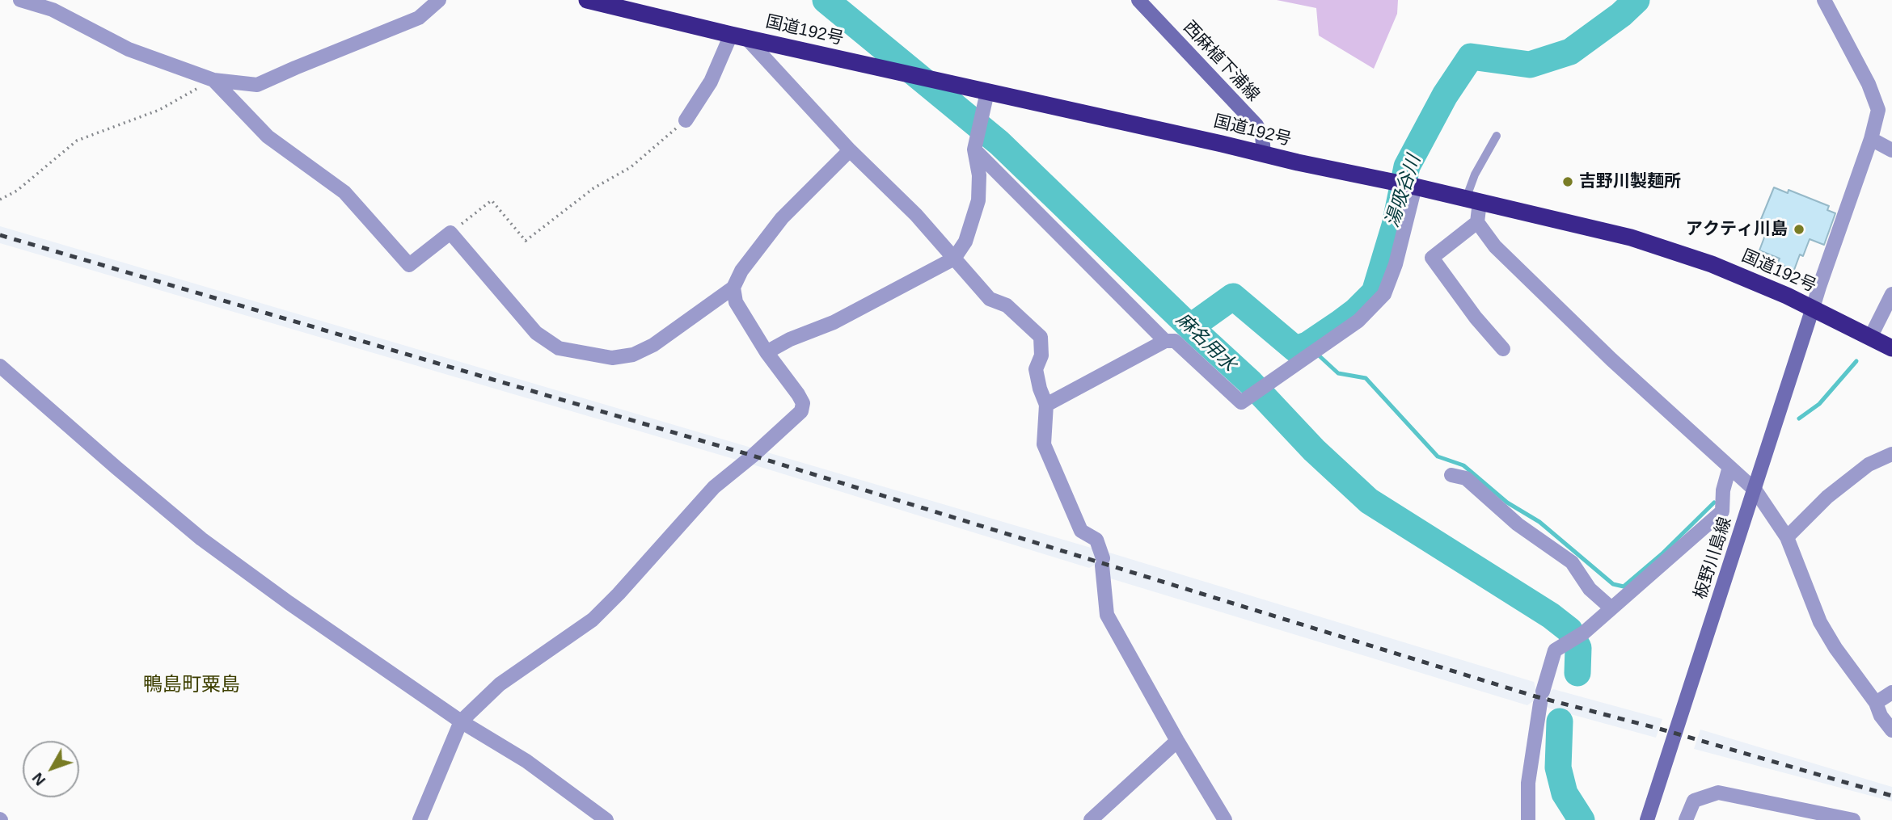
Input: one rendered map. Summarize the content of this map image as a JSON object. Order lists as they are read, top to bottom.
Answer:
{
  "streets": {
    "highway": ["国道192号"],
    "main road": ["西麻植下浦線", "板野川島線"]
  },
  "crossings": [
    ["国道192号", "西麻植下浦線"],
    ["国道192号", "板野川島線"]
  ],
  "districts": ["鴨島町粟島"],
  "water": ["湯吸谷川", "麻名用水"],
  "places": ["吉野川製麺所", "アクティ川島"],
  "north": "bottom left"
}
